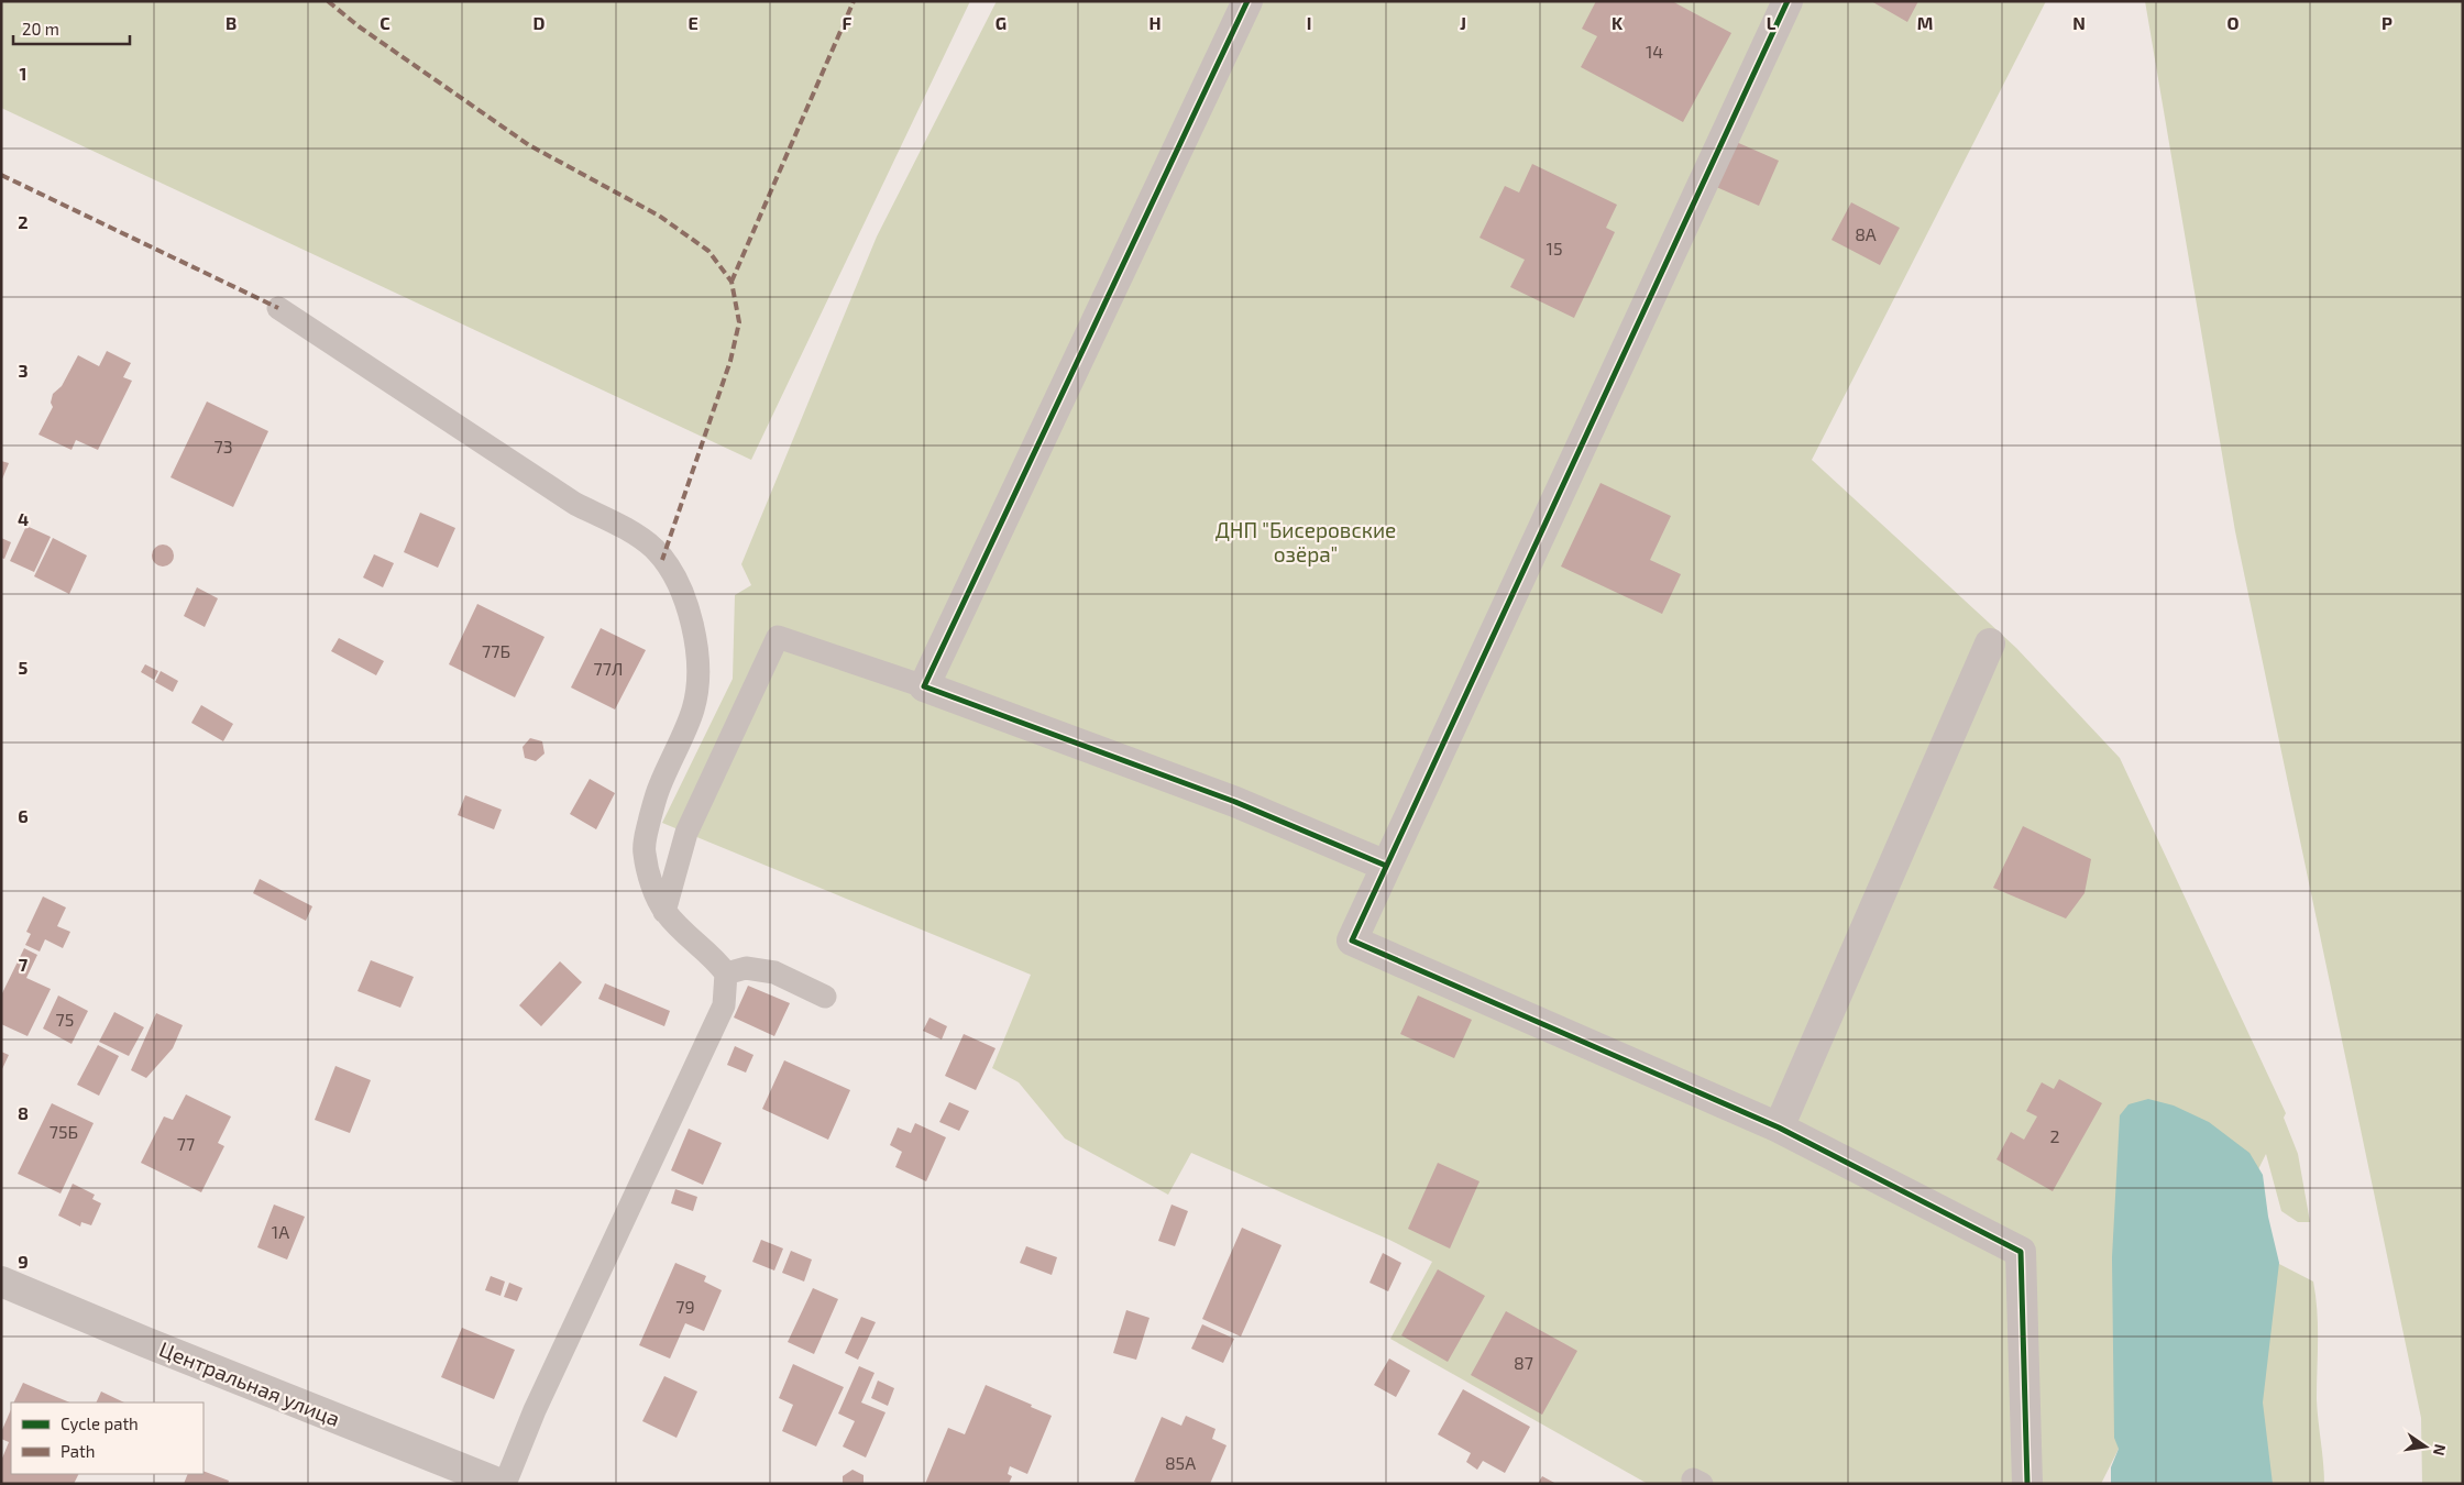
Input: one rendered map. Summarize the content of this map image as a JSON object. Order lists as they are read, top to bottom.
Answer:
{
  "streets": {
    "street": ["Центральная улица"]
  },
  "parks": ["ДНП \"Бисеровские озёра\""],
  "house_numbers": [
    "14",
    "8А",
    "15",
    "73",
    "77Б",
    "77Л",
    "75",
    "75Б",
    "2",
    "77",
    "1А",
    "79",
    "87",
    "85А"
  ],
  "legend": ["Cycle path", "Path"],
  "scale_bar": "20 m",
  "north": "right",
  "grid": {
    "columns": [
      "B",
      "C",
      "D",
      "E",
      "F",
      "G",
      "H",
      "I",
      "J",
      "K",
      "L",
      "M",
      "N",
      "O",
      "P"
    ],
    "rows": [
      "1",
      "2",
      "3",
      "4",
      "5",
      "6",
      "7",
      "8",
      "9"
    ]
  }
}
